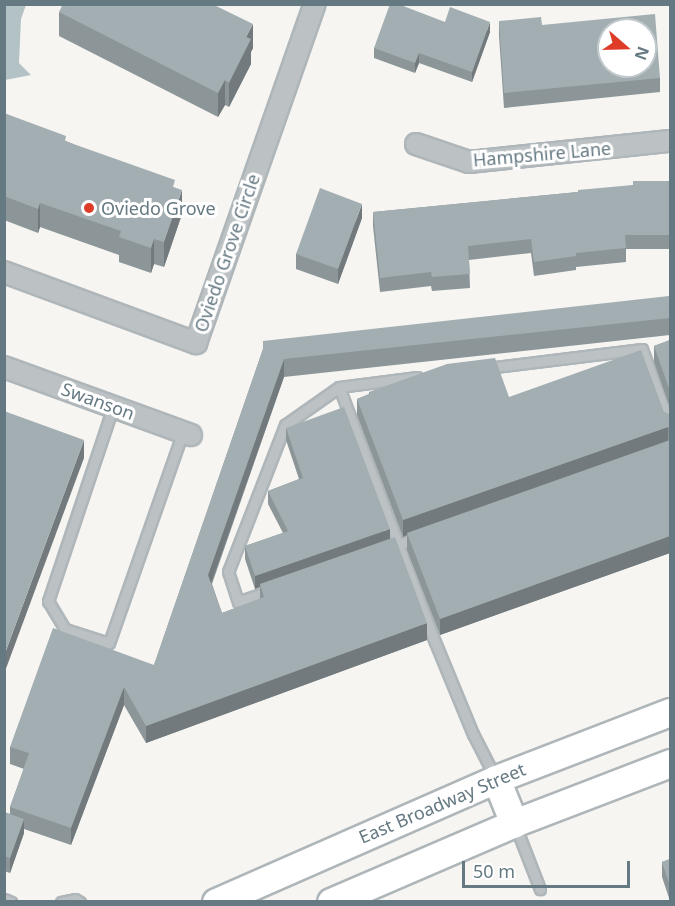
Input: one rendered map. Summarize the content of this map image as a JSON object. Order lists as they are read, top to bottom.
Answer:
{
  "streets": {
    "main road": ["East Broadway Street"],
    "street": ["Hampshire Lane", "Oviedo Grove Circle", "Swanson"]
  },
  "places": ["Oviedo Grove"],
  "scale_bar": "50 m",
  "north": "right"
}
